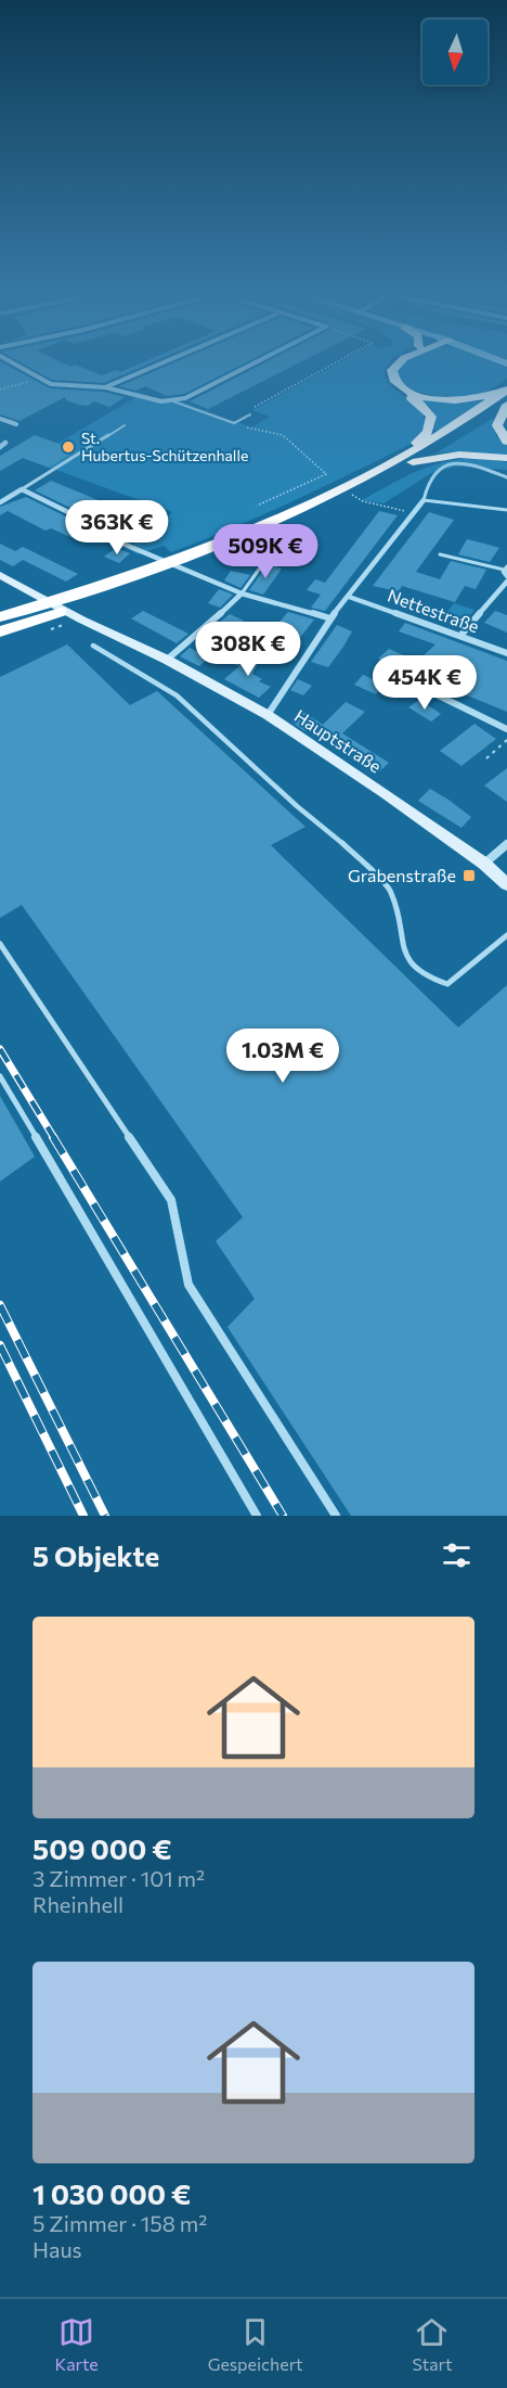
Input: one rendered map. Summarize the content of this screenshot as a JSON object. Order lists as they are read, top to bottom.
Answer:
{
  "streets": {
    "main road": ["Hauptstraße"],
    "street": ["Nettestraße"]
  },
  "places": {
    "other": ["St. Hubertus-Schützenhalle"],
    "transit": ["Grabenstraße"]
  },
  "north": "bottom",
  "page": {
    "price": [
      "363K €",
      "509K €",
      "308K €",
      "454K €",
      "1.03M €"
    ],
    "heading": "5 Objekte",
    "list": [
      {
        "name": "509 000 €",
        "note": "3 Zimmer · 101 m² · Rheinhell"
      },
      {
        "name": "1 030 000 €",
        "note": "5 Zimmer · 158 m² · Haus"
      }
    ],
    "tabs": ["Karte", "Gespeichert", "Start"]
  }
}
